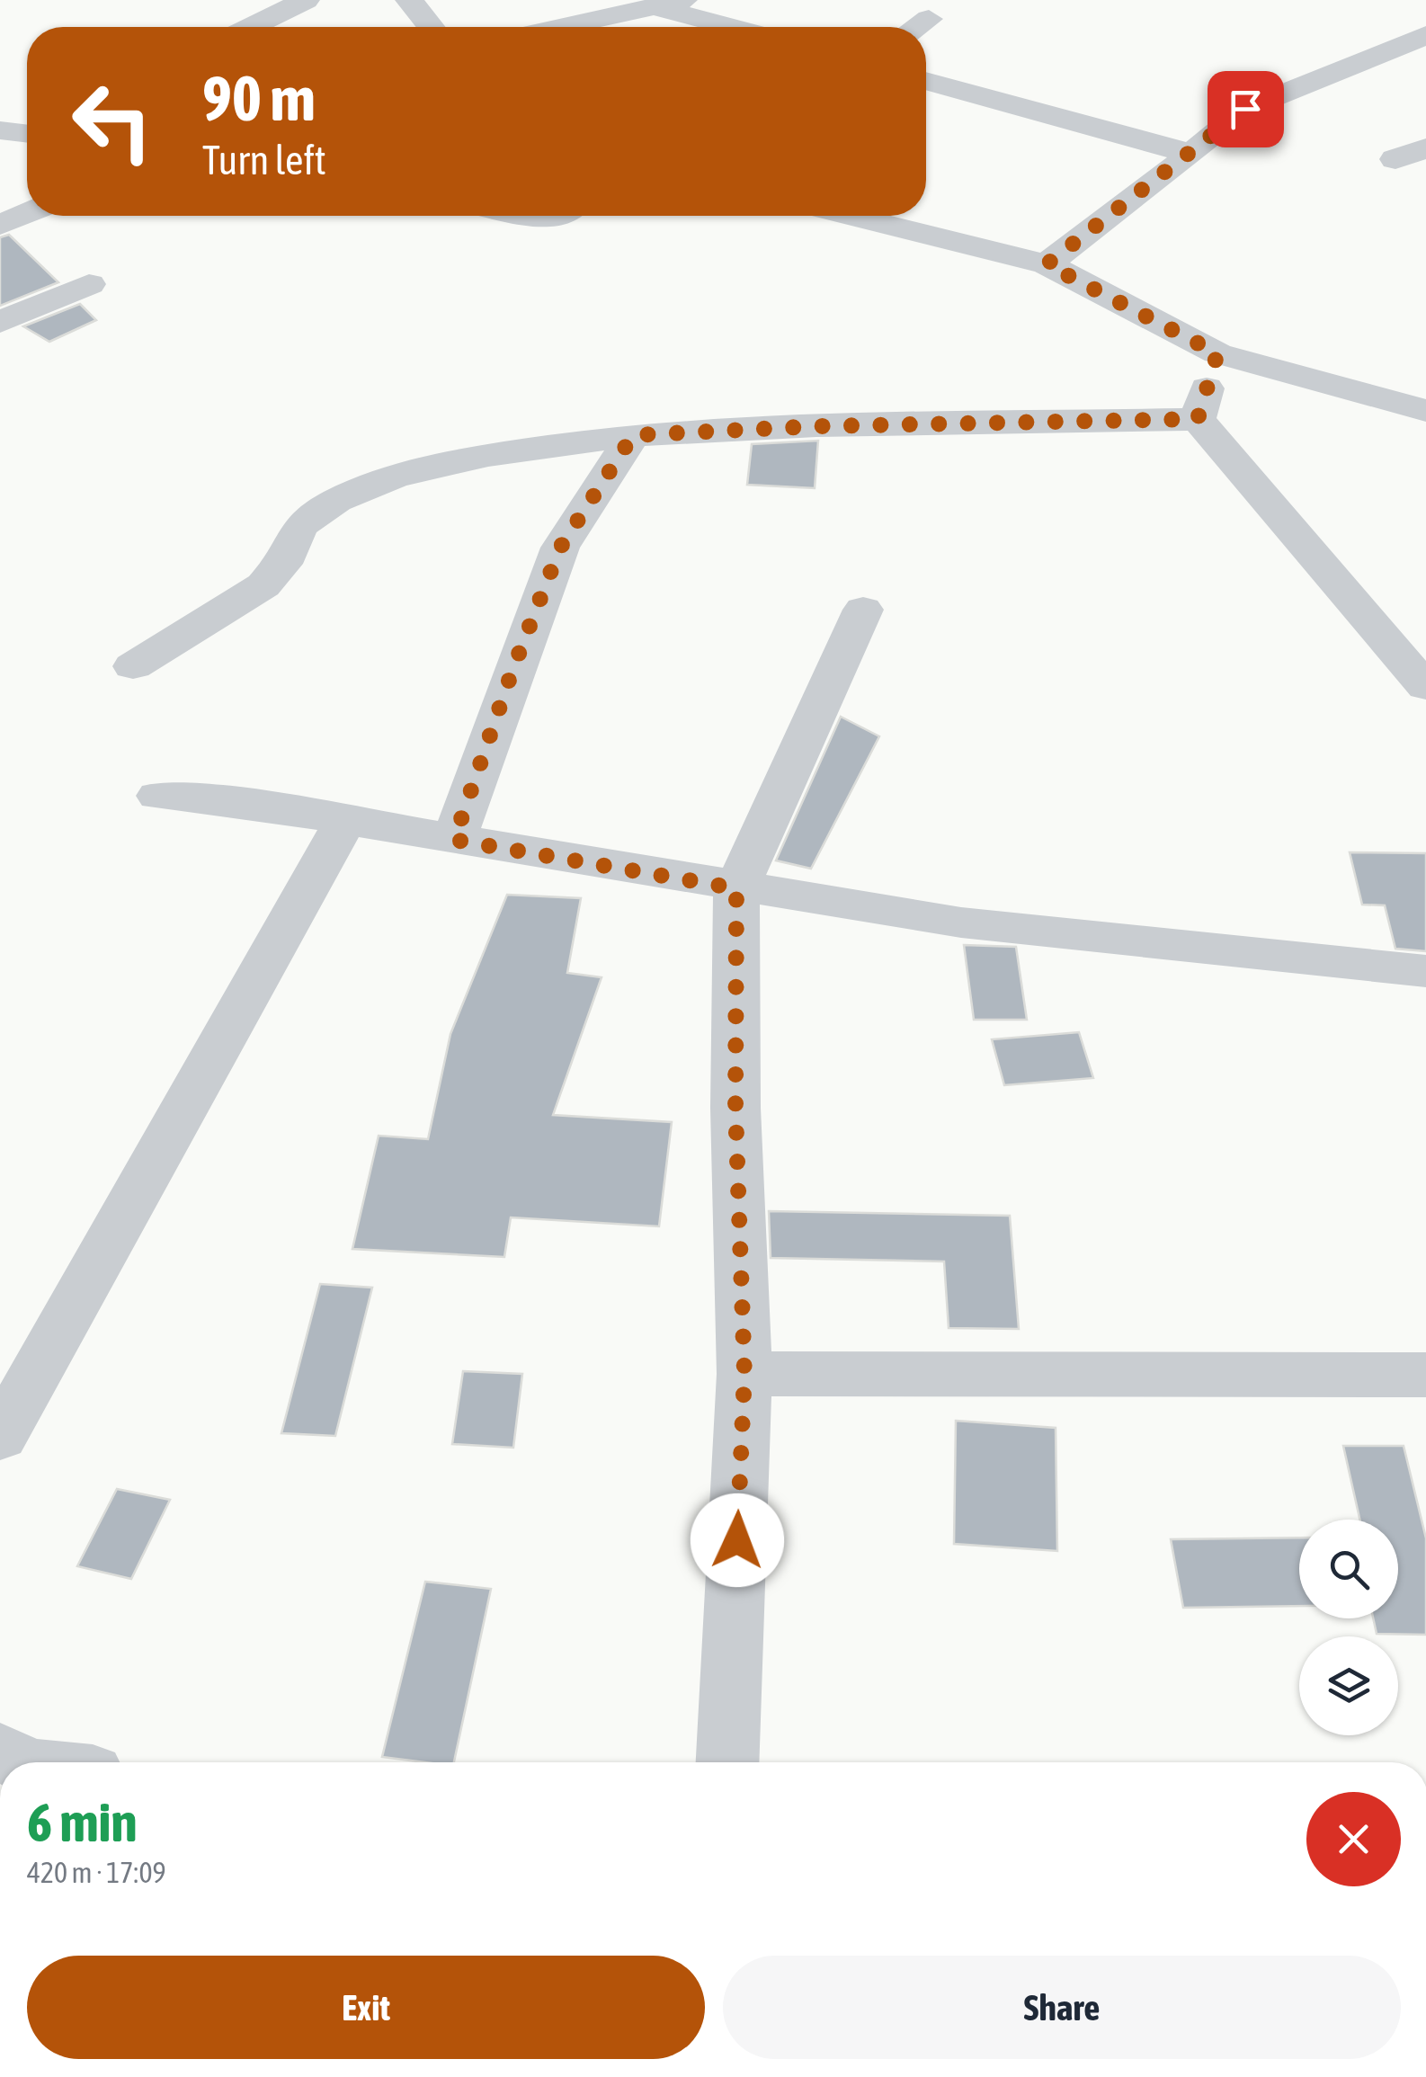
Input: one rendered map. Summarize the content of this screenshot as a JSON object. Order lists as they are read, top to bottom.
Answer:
{
  "page": {
    "turn": ["90 m", "Turn left"],
    "heading": ["6 min", "420 m · 17:09"],
    "buttons": ["Exit", "Share"]
  }
}
